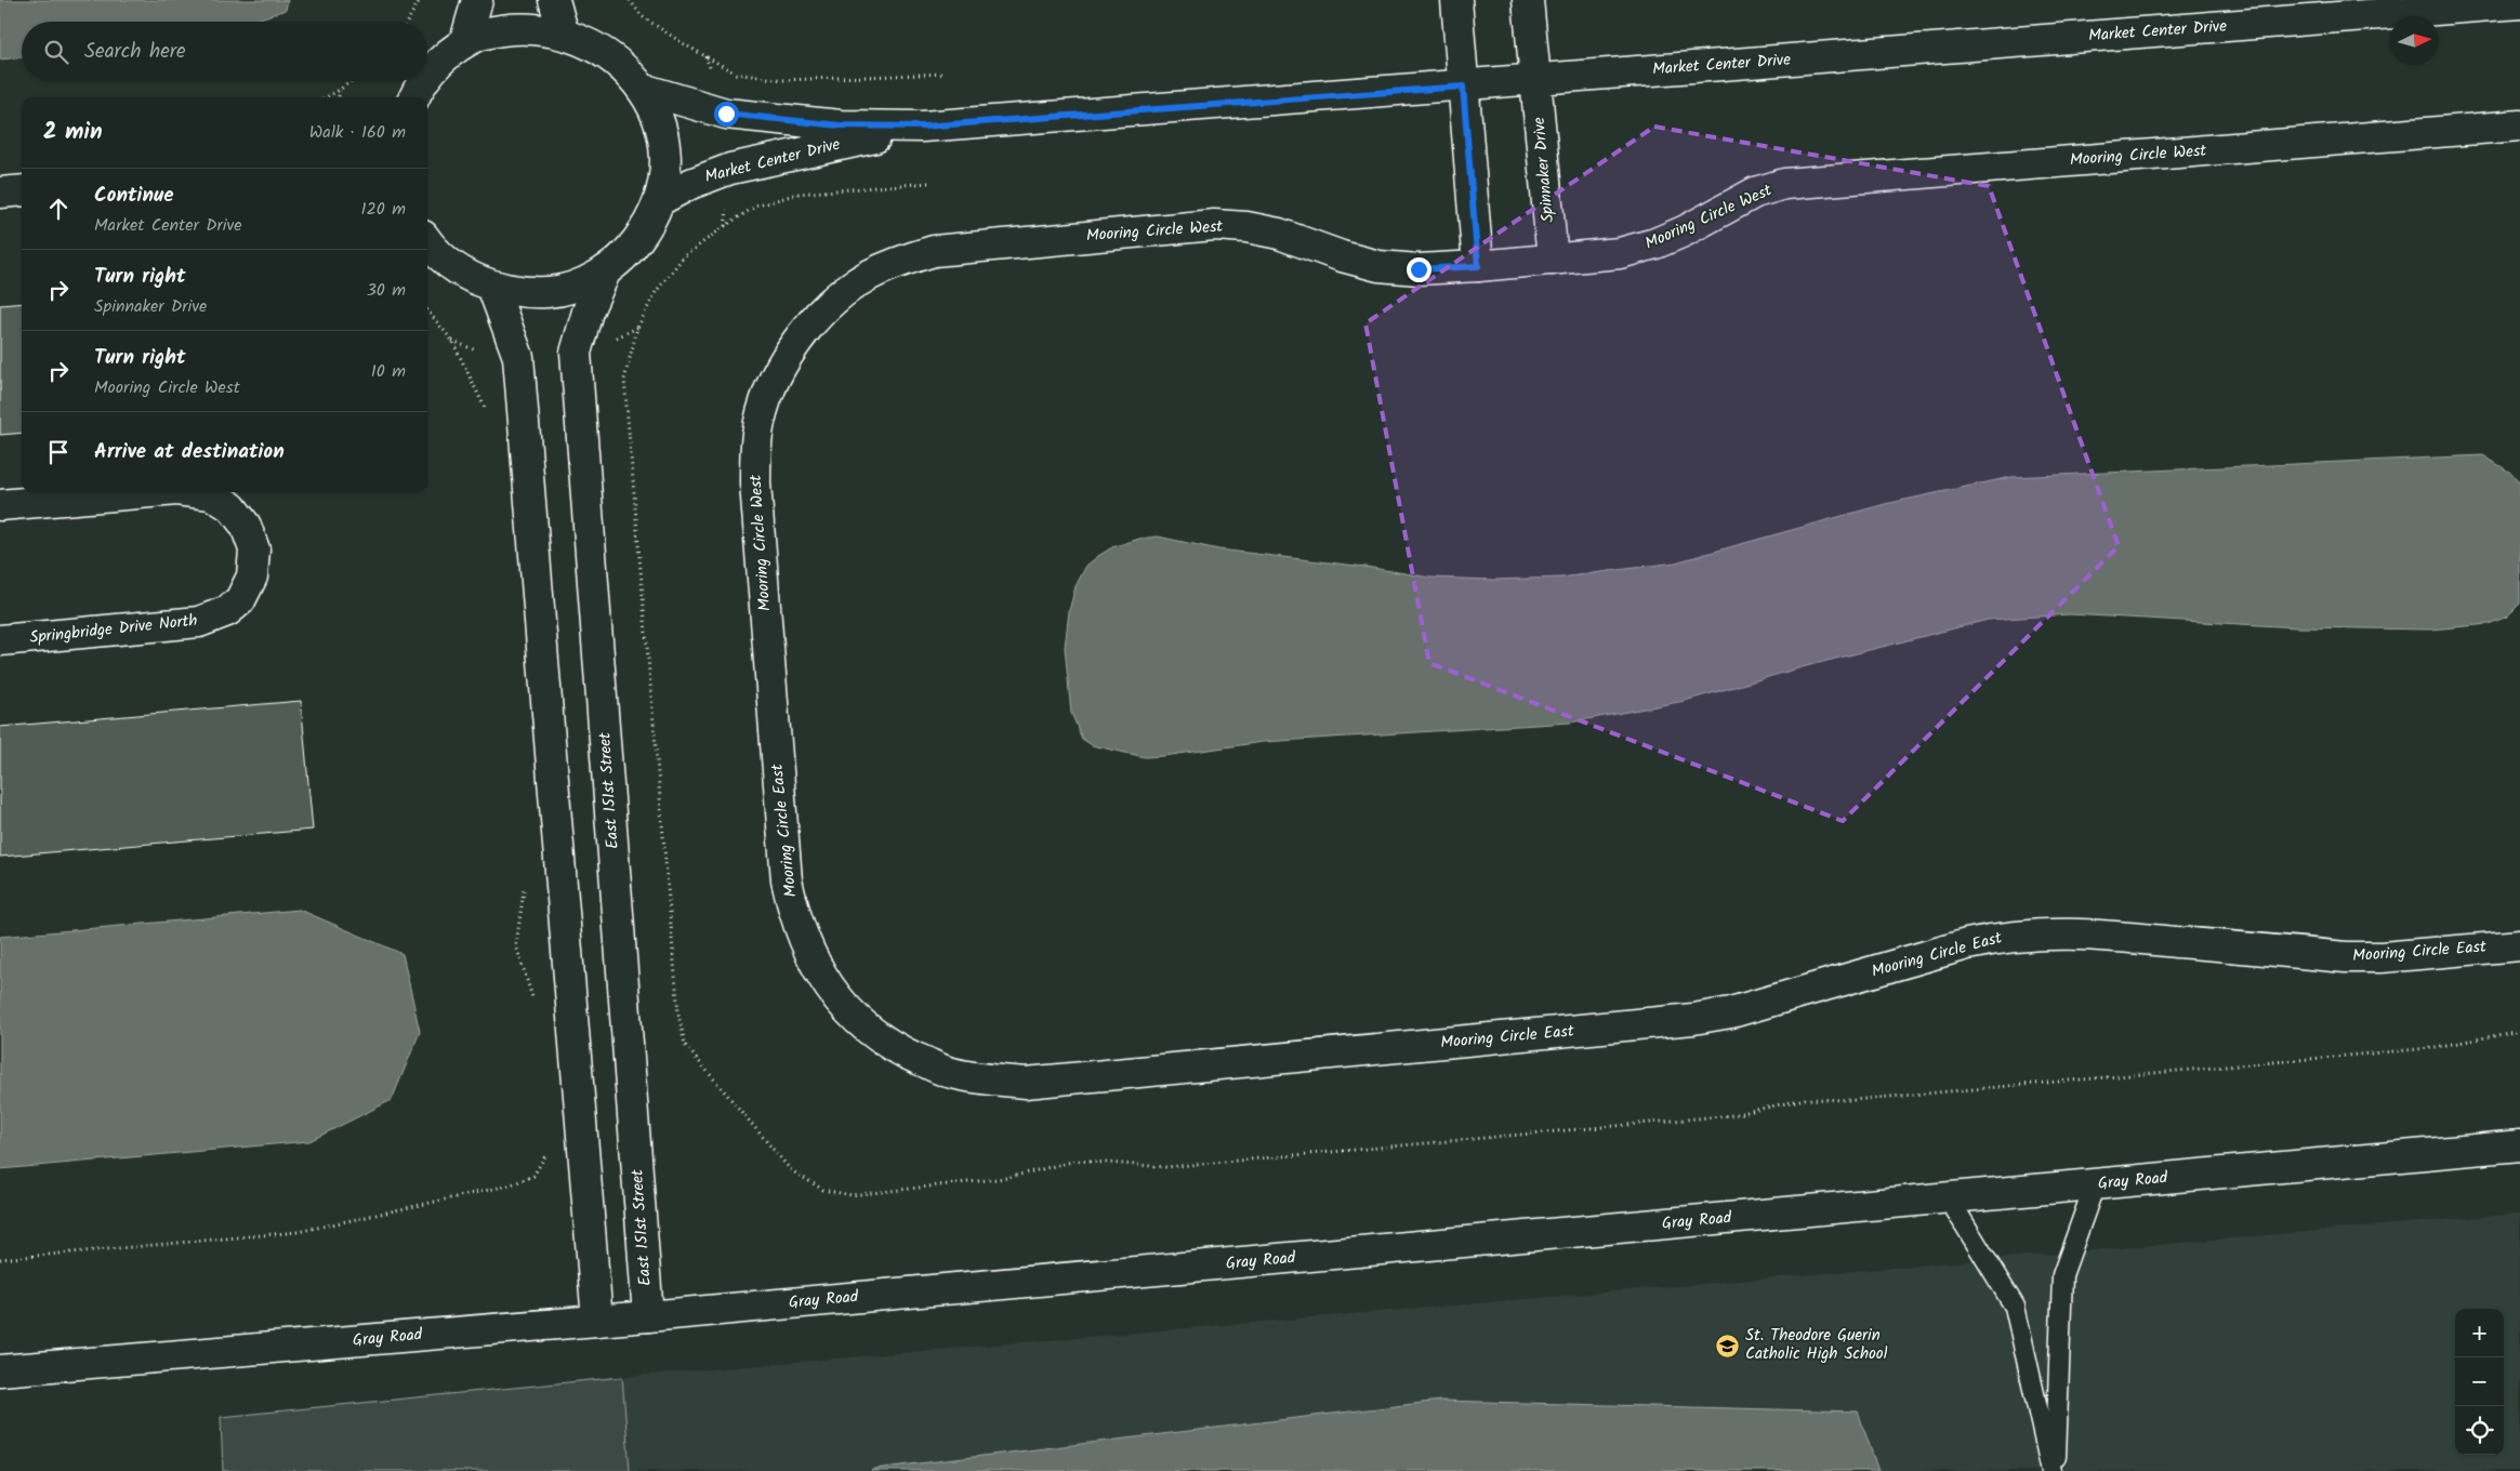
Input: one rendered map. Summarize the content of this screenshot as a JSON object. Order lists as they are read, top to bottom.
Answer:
{
  "streets": {
    "street": [
      "Market Center Drive",
      "Mooring Circle West",
      "Spinnaker Drive",
      "Springbridge Drive North",
      "East 151st Street",
      "Mooring Circle East",
      "Gray Road"
    ]
  },
  "crossings": [
    ["Market Center Drive", "Spinnaker Drive"],
    ["Mooring Circle West", "Spinnaker Drive"],
    ["Mooring Circle West", "Mooring Circle East"],
    ["East 151st Street", "Gray Road"]
  ],
  "places": {
    "school or university": ["St. Theodore Guerin Catholic High School"]
  },
  "north": "right",
  "page": {
    "search": "Search here",
    "heading": ["2 min", "Walk · 160 m"],
    "list": [
      ["Continue", "Market Center Drive", "120 m"],
      ["Turn right", "Spinnaker Drive", "30 m"],
      ["Turn right", "Mooring Circle West", "10 m"],
      "Arrive at destination"
    ],
    "map_buttons": ["+", "−"]
  }
}
